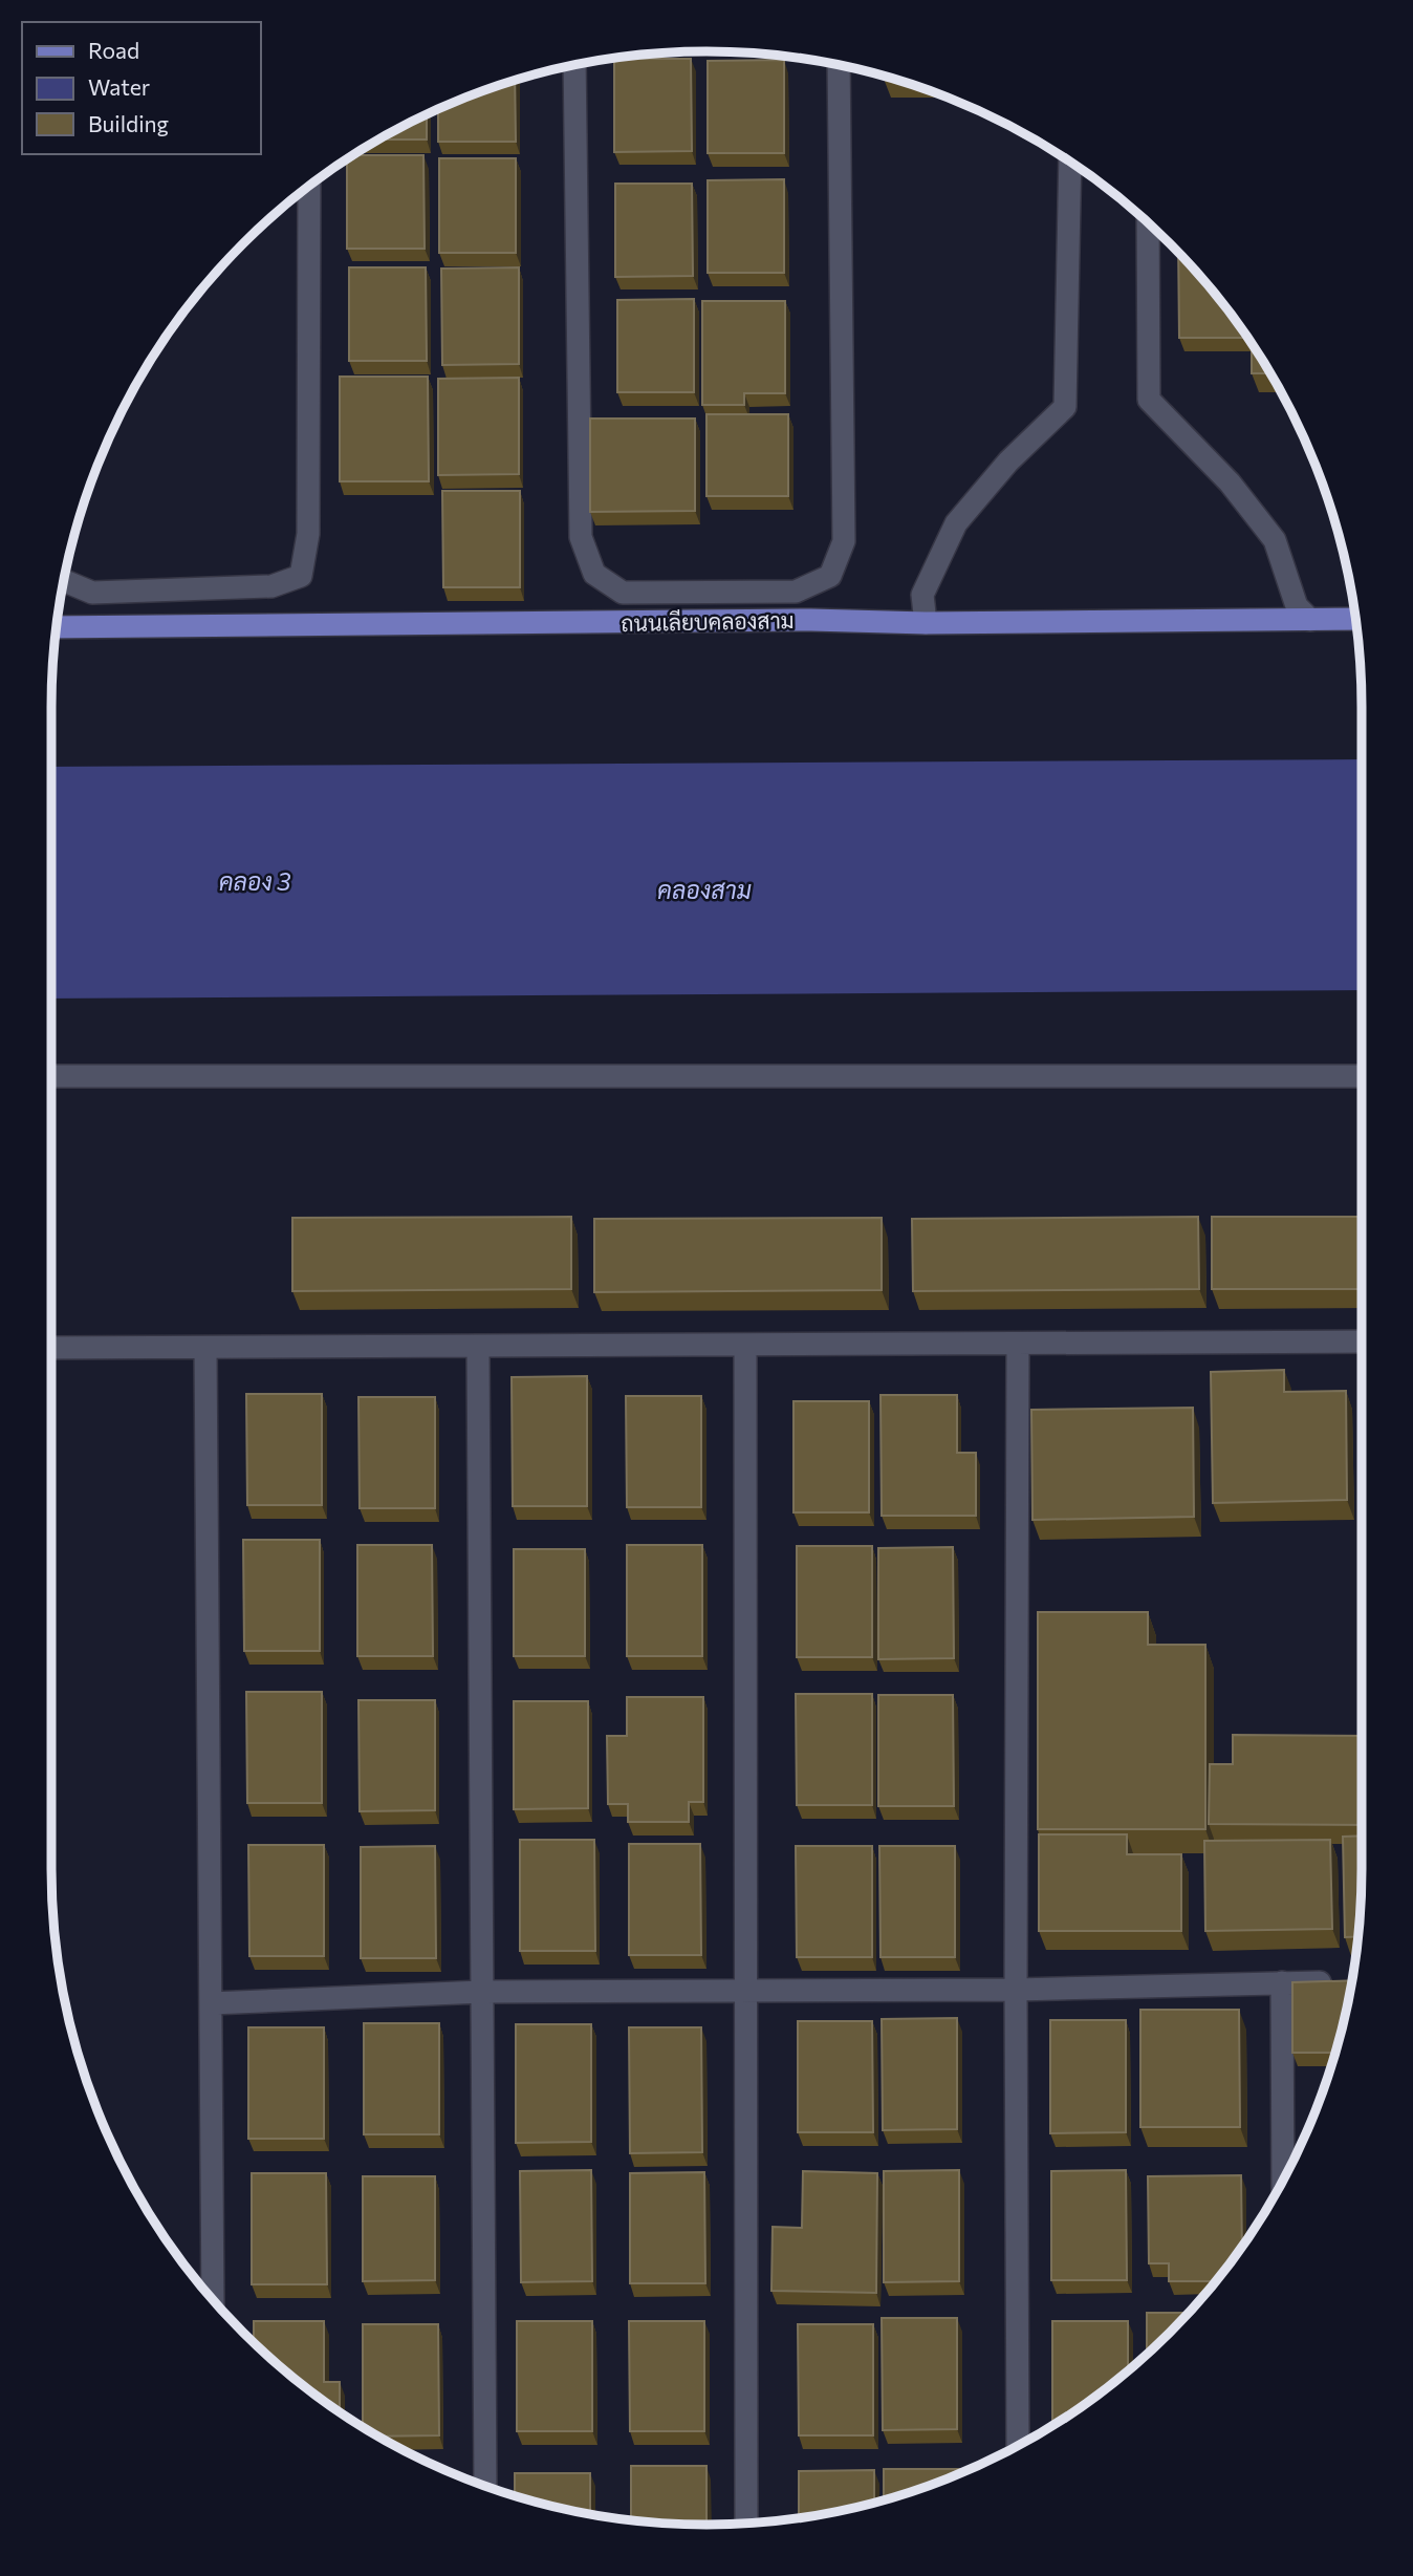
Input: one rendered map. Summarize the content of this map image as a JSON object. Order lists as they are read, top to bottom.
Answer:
{
  "streets": {
    "main road": ["ถนนเลียบคลองสาม"]
  },
  "water": ["คลอง 3", "คลองสาม"],
  "legend": ["Road", "Water", "Building"]
}
